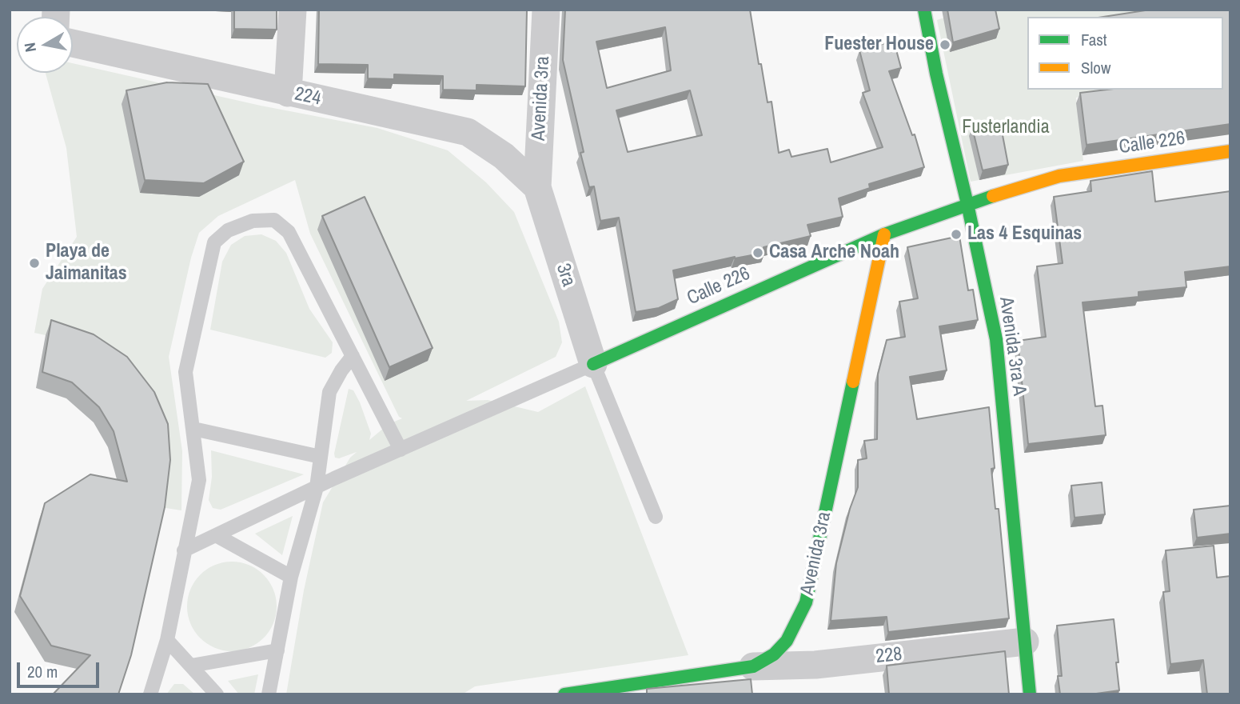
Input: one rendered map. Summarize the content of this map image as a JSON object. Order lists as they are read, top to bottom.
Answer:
{
  "streets": {
    "street": [
      "224",
      "Avenida 3ra",
      "Calle 226",
      "3ra",
      "Avenida 3ra A",
      "228"
    ]
  },
  "crossings": [
    ["224", "Avenida 3ra"],
    ["224", "3ra"],
    ["Avenida 3ra", "Calle 226"],
    ["Avenida 3ra", "3ra"],
    ["Avenida 3ra", "228"],
    ["Calle 226", "3ra"],
    ["Calle 226", "Avenida 3ra A"],
    ["Avenida 3ra A", "228"]
  ],
  "parks": ["Fusterlandia"],
  "places": [
    "Fuester House",
    "Las 4 Esquinas",
    "Casa Arche Noah",
    "Playa de Jaimanitas"
  ],
  "legend": ["Fast", "Slow"],
  "scale_bar": "20 m",
  "north": "left"
}
